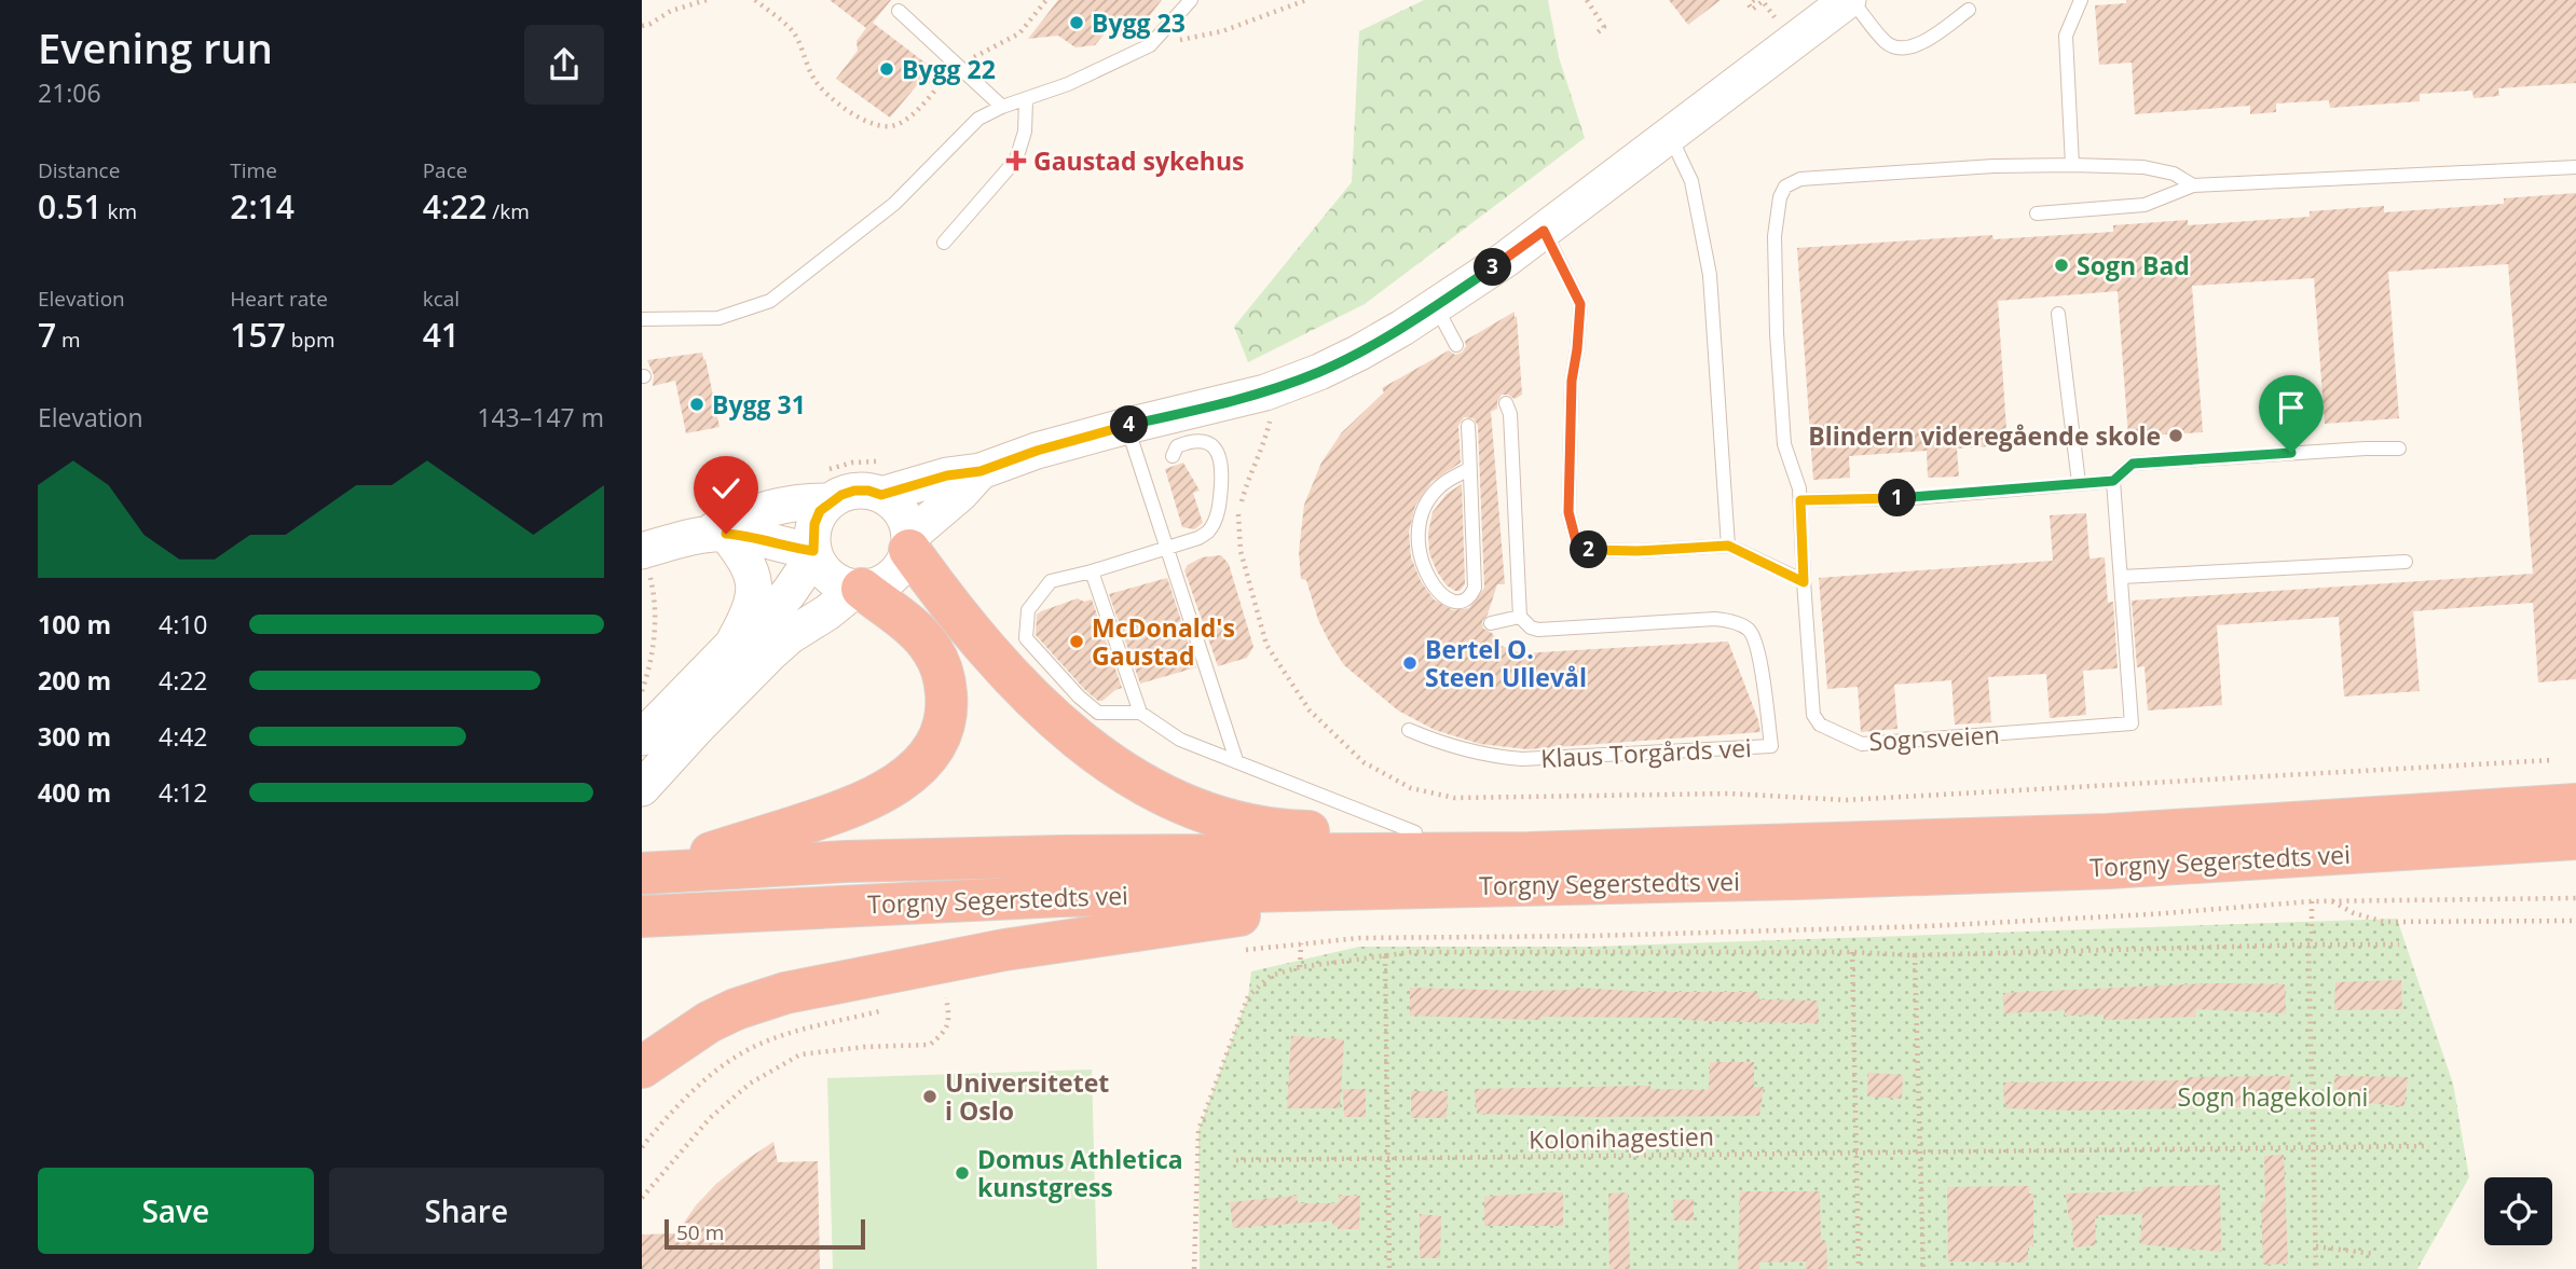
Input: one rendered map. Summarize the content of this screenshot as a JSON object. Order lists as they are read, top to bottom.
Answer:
{
  "streets": {
    "highway": ["Torgny Segerstedts vei"],
    "lane": ["Sognsveien", "Klaus Torgårds vei"],
    "path": ["Kolonihagestien"]
  },
  "parks": ["Sogn hagekoloni"],
  "places": {
    "other": [
      "Bygg 23",
      "Bygg 22",
      "Sogn Bad",
      "Bygg 31",
      "Blindern videregående skole",
      "McDonald's Gaustad",
      "Bertel O. Steen Ullevål",
      "Universitetet i Oslo",
      "Domus Athletica kunstgress"
    ],
    "health": ["Gaustad sykehus"]
  },
  "scale_bar": "50 m",
  "page": {
    "heading": ["Evening run", "21:06"],
    "stats": [
      ["Distance", "0.51 km"],
      ["Time", "2:14"],
      ["Pace", "4:22 /km"],
      ["Elevation", "7 m"],
      ["Heart rate", "157 bpm"],
      ["kcal", "41"]
    ],
    "pins": [
      "3",
      "4",
      "1",
      "2"
    ],
    "chart": ["Elevation", "143–147 m"],
    "list": [
      {
        "name": "100 m",
        "note": "4:10"
      },
      {
        "name": "200 m",
        "note": "4:22"
      },
      {
        "name": "300 m",
        "note": "4:42"
      },
      {
        "name": "400 m",
        "note": "4:12"
      }
    ],
    "buttons": ["Save", "Share"],
    "scale": "50 m"
  }
}
